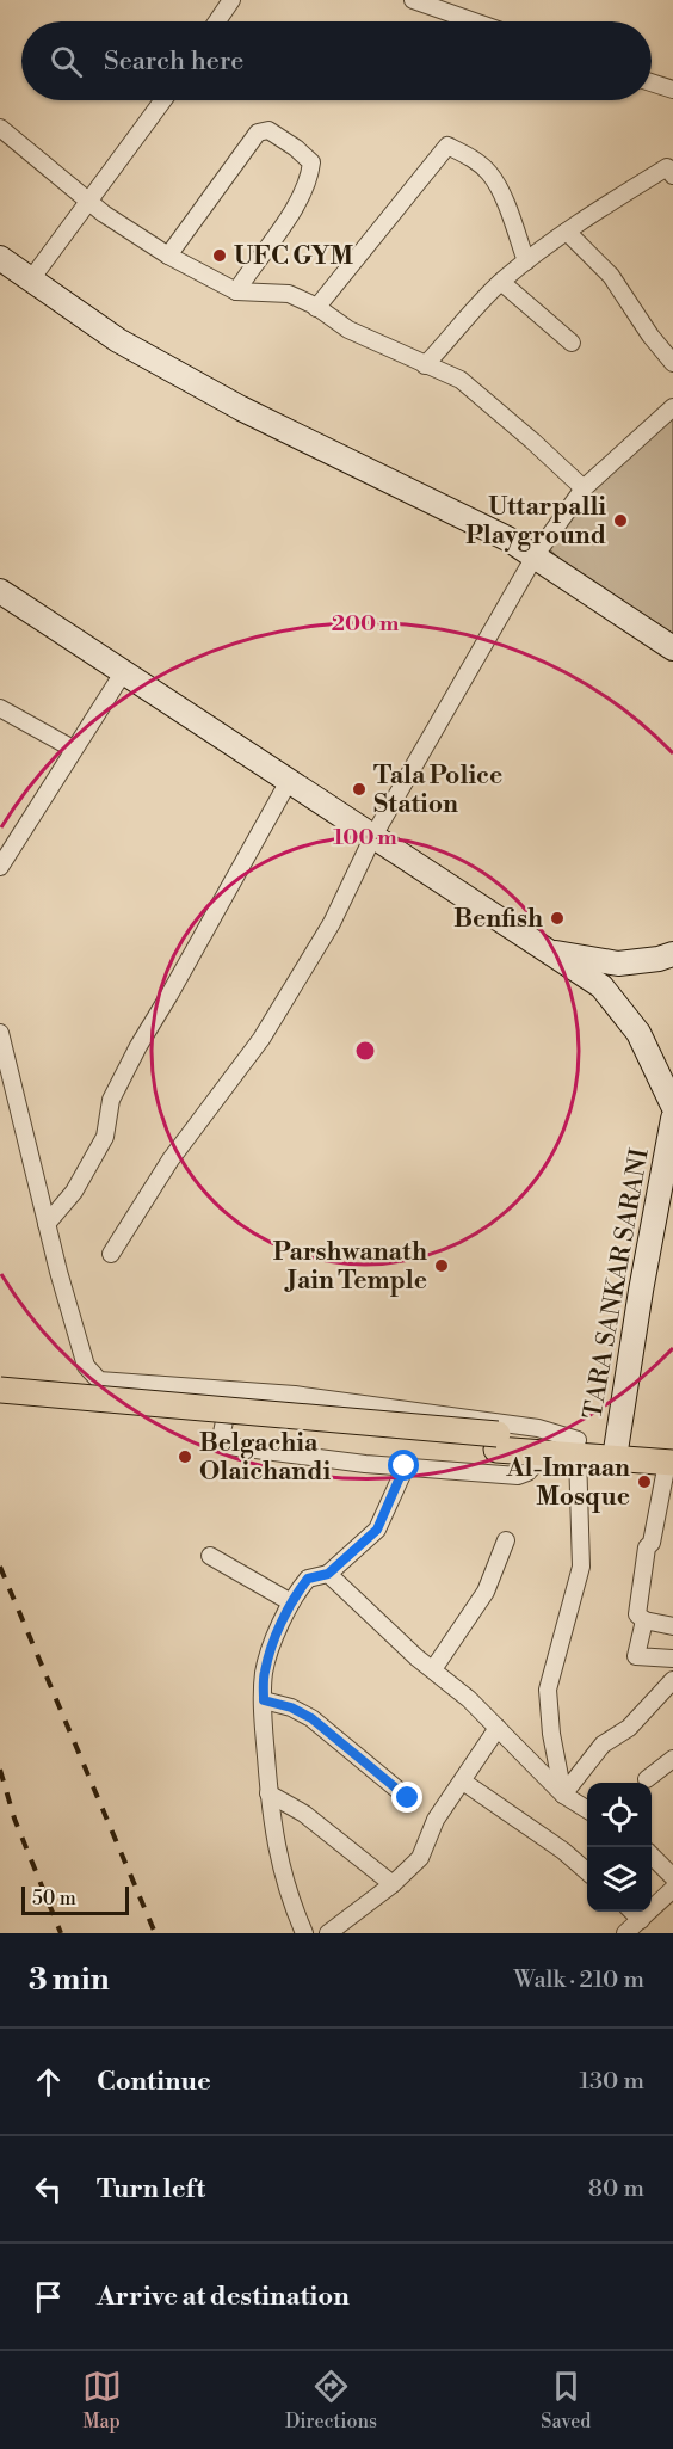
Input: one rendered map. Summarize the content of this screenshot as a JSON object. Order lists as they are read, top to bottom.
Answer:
{
  "streets": {
    "street": ["TARA SANKAR SARANI"]
  },
  "places": [
    "UFC GYM",
    "Uttarpalli Playground",
    "Tala Police Station",
    "Benfish",
    "Parshwanath Jain Temple",
    "Belgachia Olaichandi",
    "Al-Imraan Mosque"
  ],
  "scale_bar": "50 m",
  "page": {
    "search": "Search here",
    "scale": "50 m",
    "heading": ["3 min", "Walk · 210 m"],
    "list": [
      ["Continue", "130 m"],
      ["Turn left", "80 m"],
      "Arrive at destination"
    ],
    "nav": ["Map", "Directions", "Saved"]
  },
  "rings": ["200 m", "100 m"]
}
